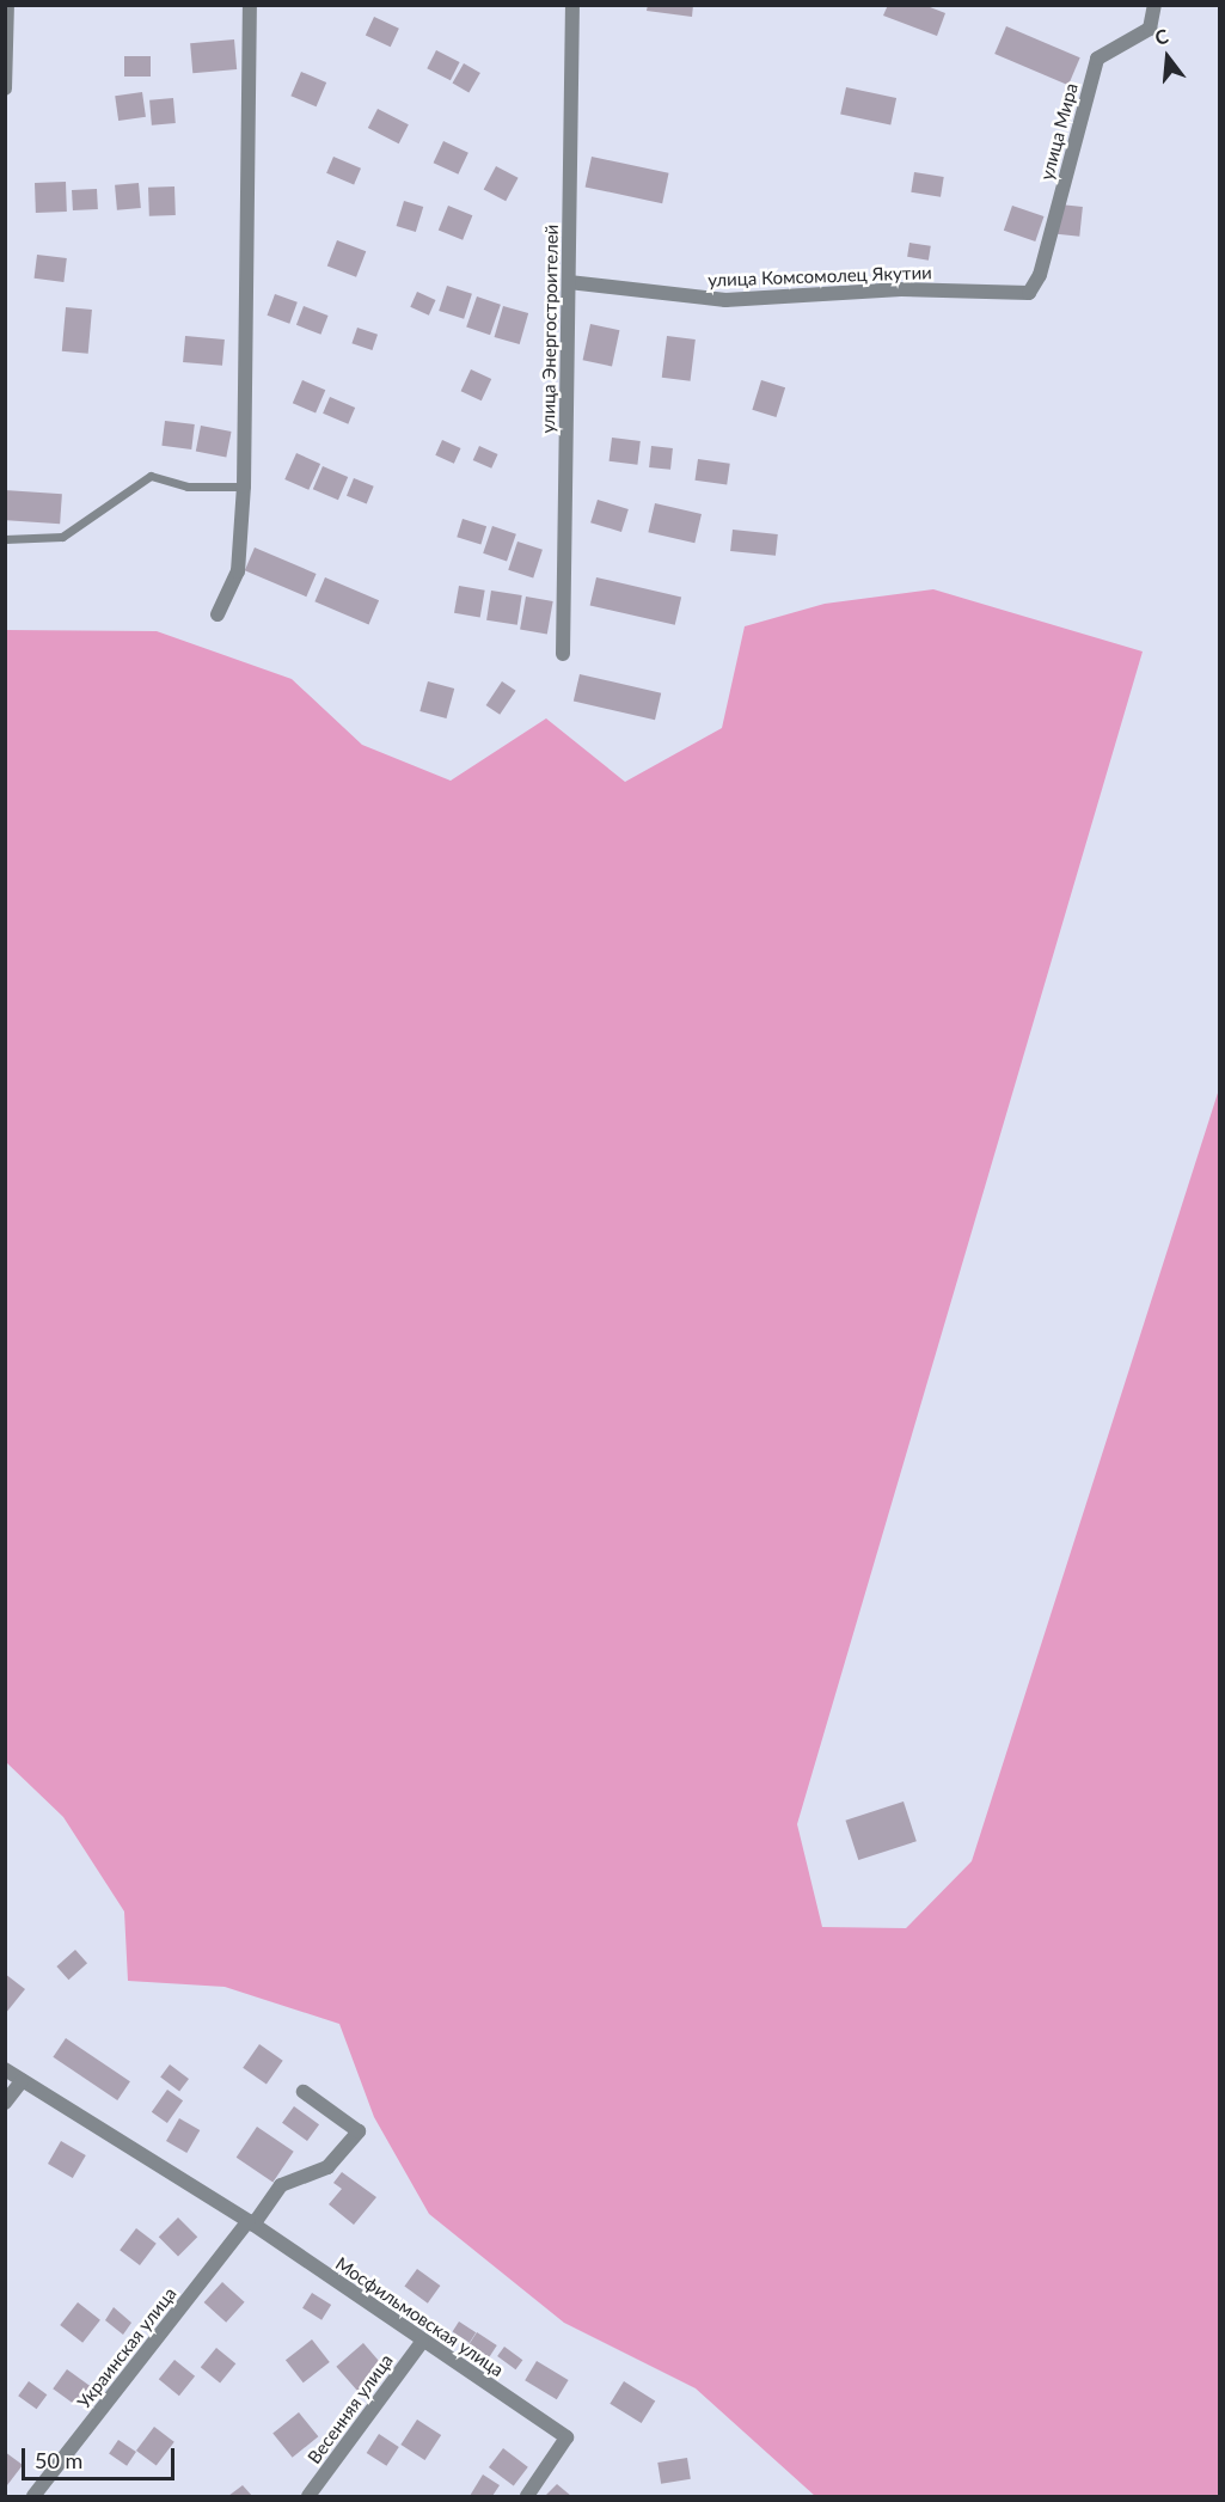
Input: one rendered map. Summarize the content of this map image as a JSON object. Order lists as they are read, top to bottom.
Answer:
{
  "streets": {
    "street": [
      "улица Мира",
      "улица Комсомолец Якутии",
      "улица Энергостроителей",
      "Мосфильмовская улица",
      "Украинская улица",
      "Весенняя улица"
    ]
  },
  "crossings": [
    ["улица Мира", "улица Комсомолец Якутии"],
    ["улица Комсомолец Якутии", "улица Энергостроителей"],
    ["Мосфильмовская улица", "Украинская улица"],
    ["Мосфильмовская улица", "Весенняя улица"]
  ],
  "scale_bar": "50 m",
  "north": "top"
}
